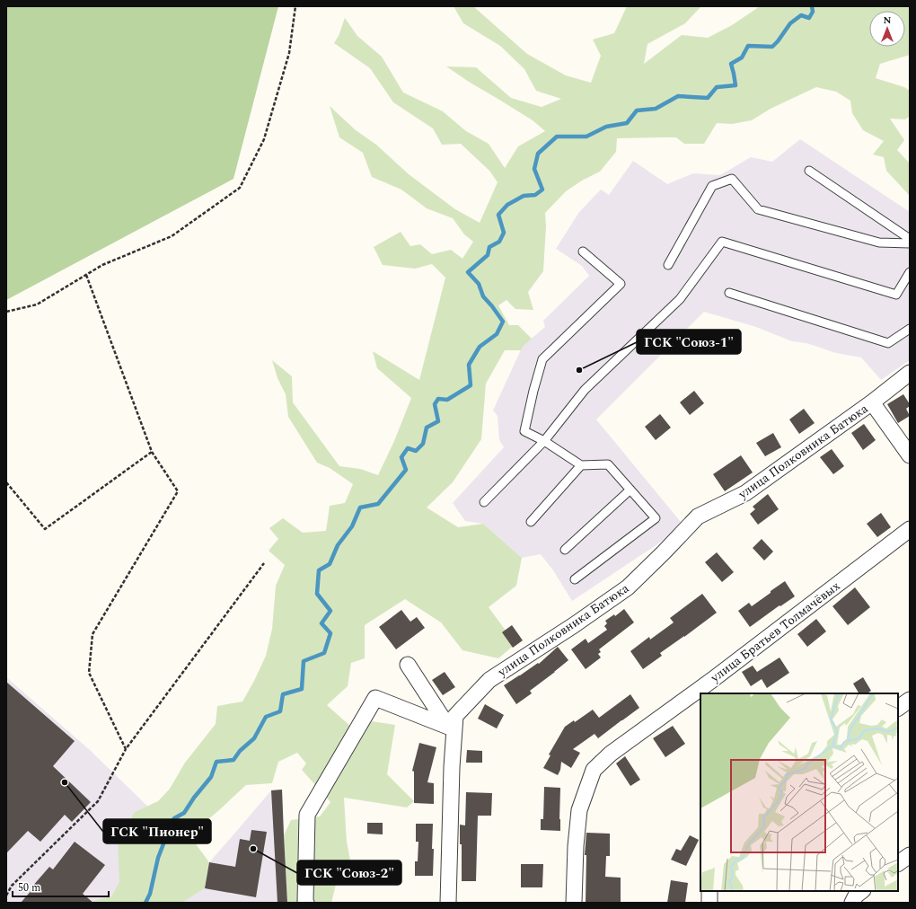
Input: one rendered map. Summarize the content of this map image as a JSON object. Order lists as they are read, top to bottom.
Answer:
{
  "streets": {
    "street": ["улица Полковника Батюка", "улица Братьев Толмачёвых"]
  },
  "places": ["ГСК \"Союз-1\"", "ГСК \"Пионер\"", "ГСК \"Союз-2\""],
  "scale_bar": "50 m",
  "north": "top"
}
